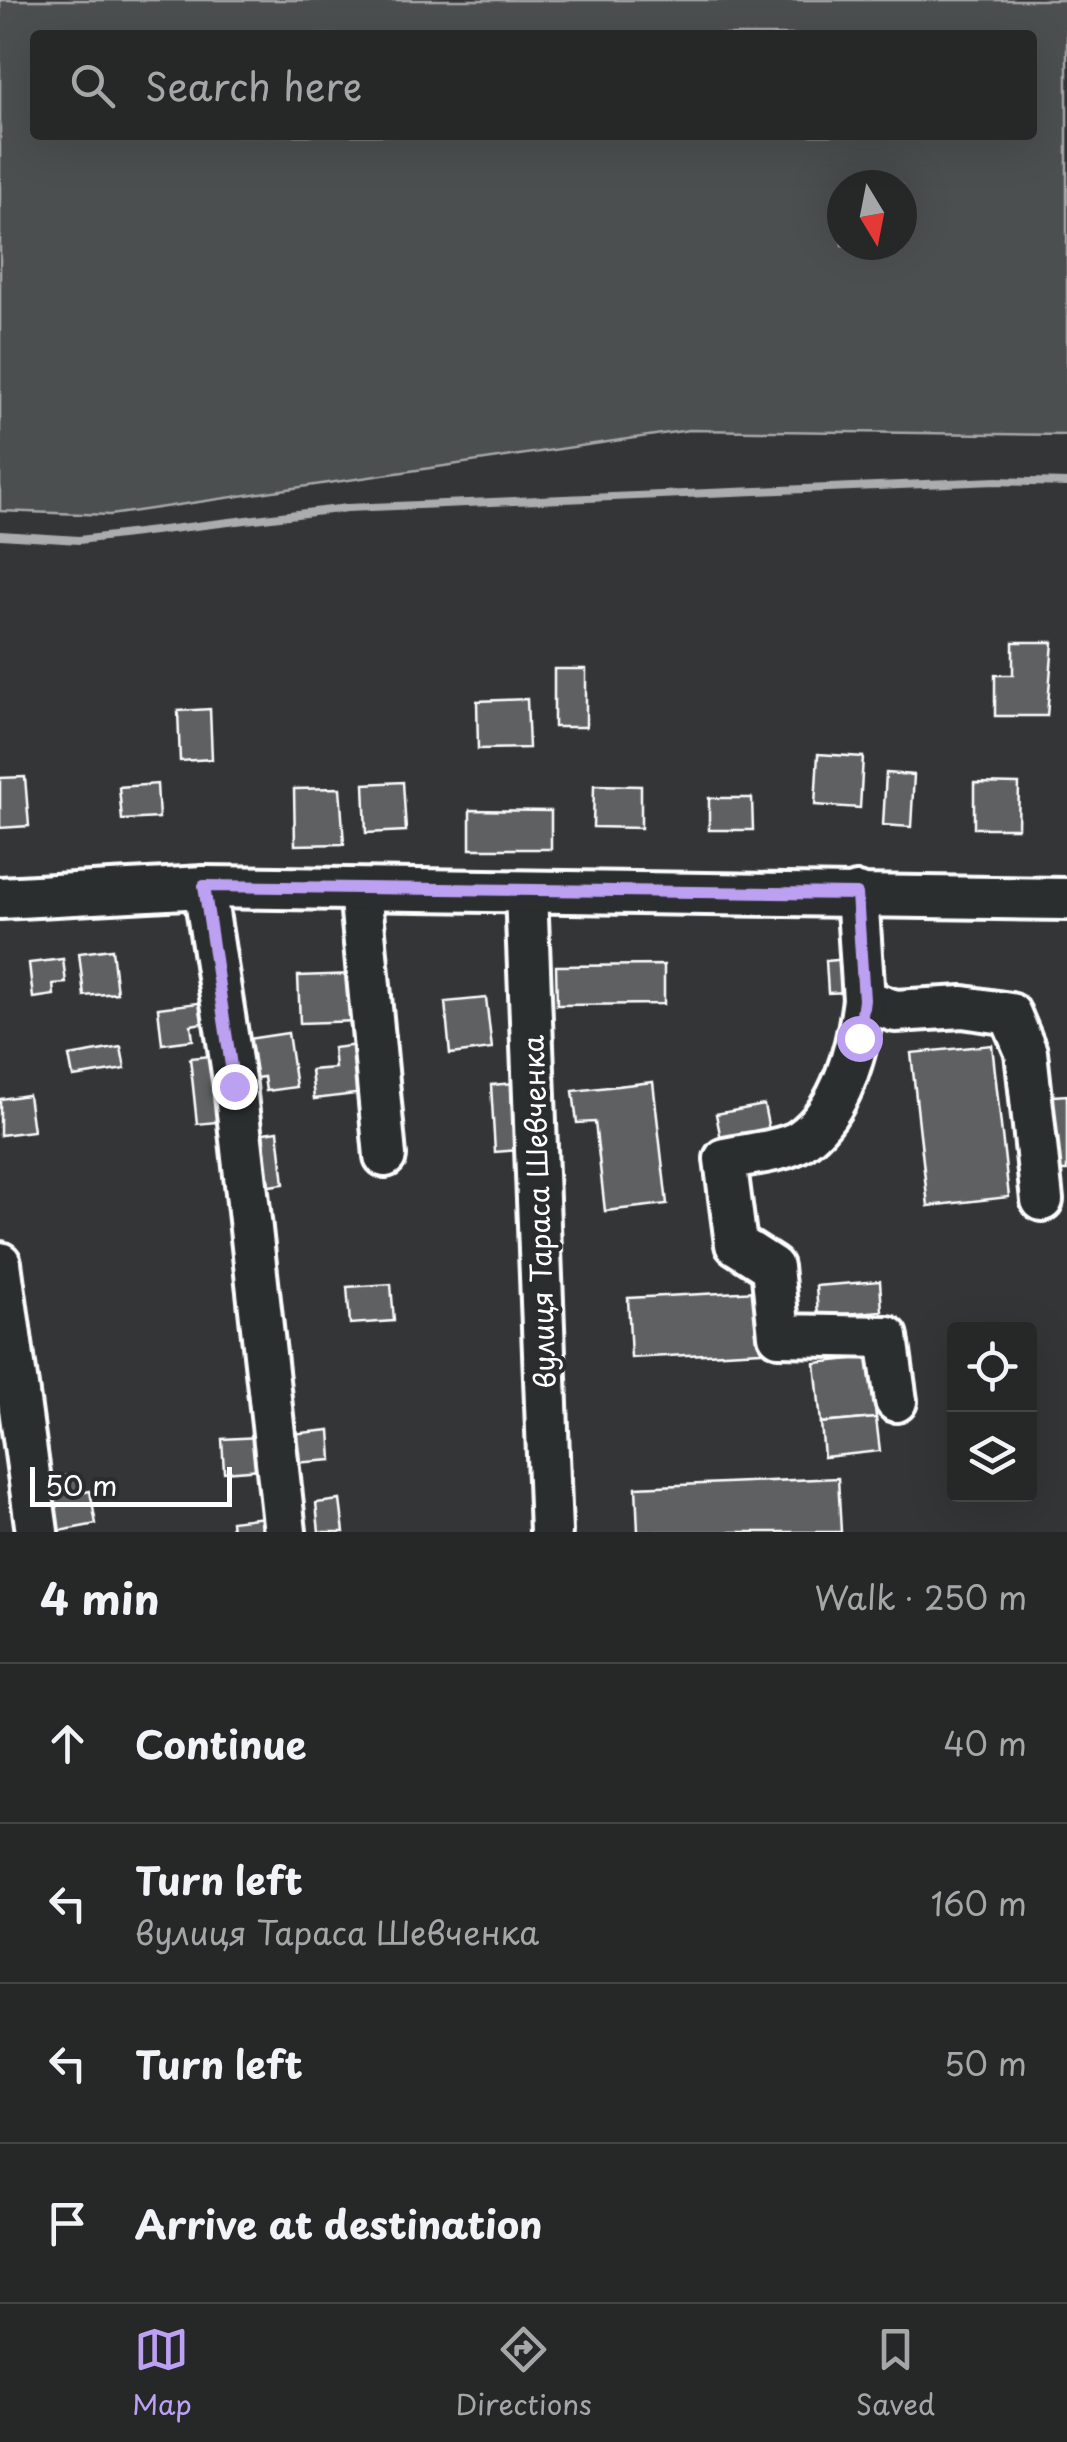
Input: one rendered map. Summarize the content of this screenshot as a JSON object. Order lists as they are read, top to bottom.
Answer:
{
  "streets": {
    "street": ["вулиця Тараса Шевченка"]
  },
  "scale_bar": "50 m",
  "north": "bottom",
  "page": {
    "search": "Search here",
    "scale": "50 m",
    "heading": ["4 min", "Walk · 250 m"],
    "list": [
      ["Continue", "40 m"],
      ["Turn left", "вулиця Тараса Шевченка", "160 m"],
      ["Turn left", "50 m"],
      "Arrive at destination"
    ],
    "nav": ["Map", "Directions", "Saved"]
  }
}
